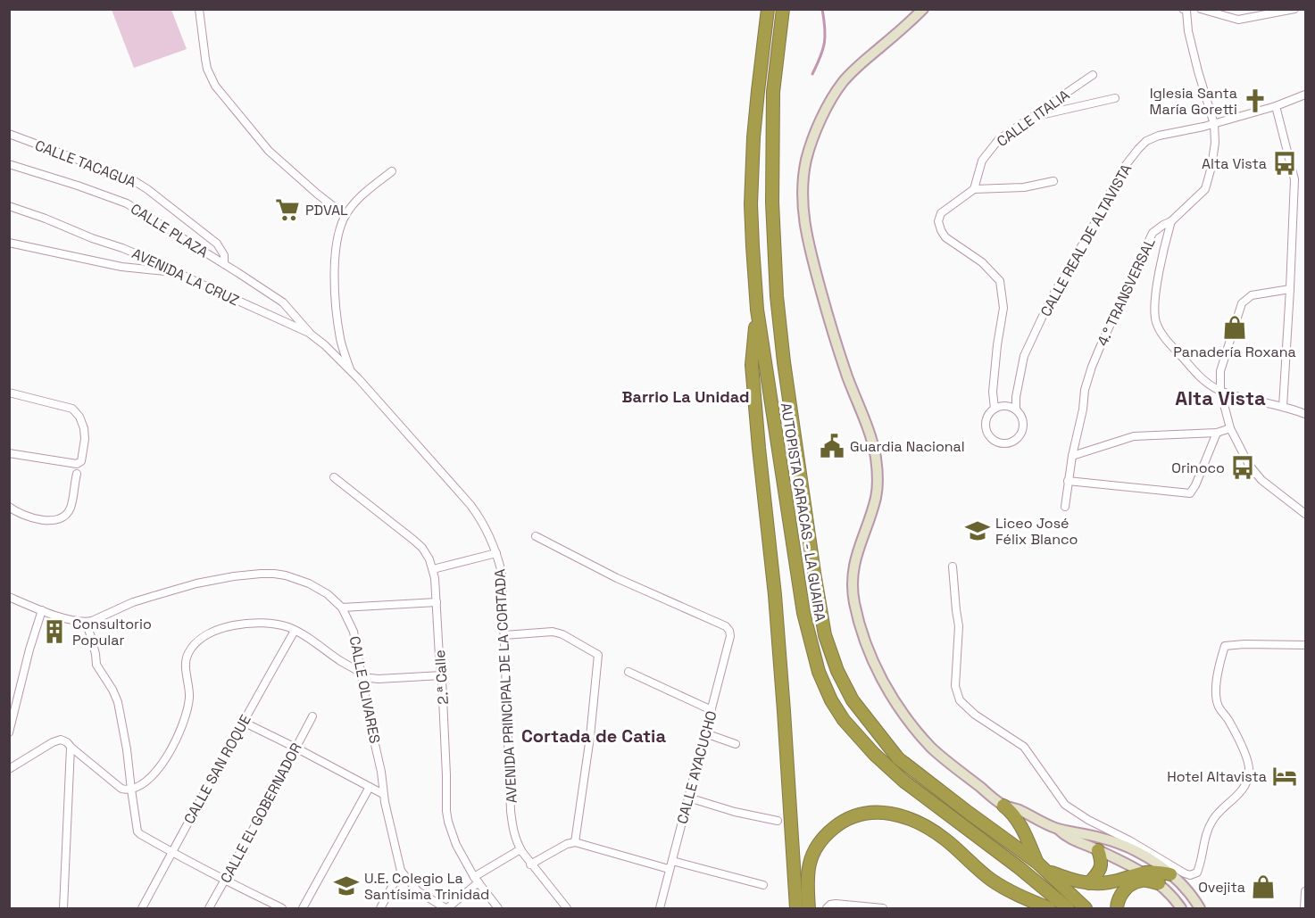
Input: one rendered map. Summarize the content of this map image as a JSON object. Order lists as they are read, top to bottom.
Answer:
{
  "streets": {
    "highway": ["AUTOPISTA CARACAS - LA GUAIRA"],
    "street": [
      "CALLE ITALIA",
      "CALLE TACAGUA",
      "CALLE PLAZA",
      "CALLE REAL DE ALTAVISTA",
      "AVENIDA LA CRUZ",
      "4.° TRANSVERSAL",
      "2.ª Calle",
      "AVENIDA PRINCIPAL DE LA CORTADA",
      "CALLE OLIVARES",
      "CALLE AYACUCHO",
      "CALLE SAN ROQUE",
      "CALLE EL GOBERNADOR"
    ]
  },
  "crossings": [
    ["CALLE TACAGUA", "CALLE PLAZA"],
    ["CALLE PLAZA", "AVENIDA LA CRUZ"],
    ["CALLE REAL DE ALTAVISTA", "4.° TRANSVERSAL"],
    ["AVENIDA LA CRUZ", "AVENIDA PRINCIPAL DE LA CORTADA"]
  ],
  "districts": ["Barrio La Unidad", "Alta Vista", "Cortada de Catia"],
  "places": {
    "church": ["Iglesia Santa María Goretti"],
    "bus stop": ["Alta Vista", "Orinoco"],
    "supermarket": ["PDVAL"],
    "shop": ["Panadería Roxana", "Ovejita"],
    "public building": ["Guardia Nacional"],
    "school or university": ["Liceo José Félix Blanco", "U.E. Colegio La Santísima Trinidad"],
    "building": ["Consultorio Popular"],
    "hotel": ["Hotel Altavista"]
  }
}
